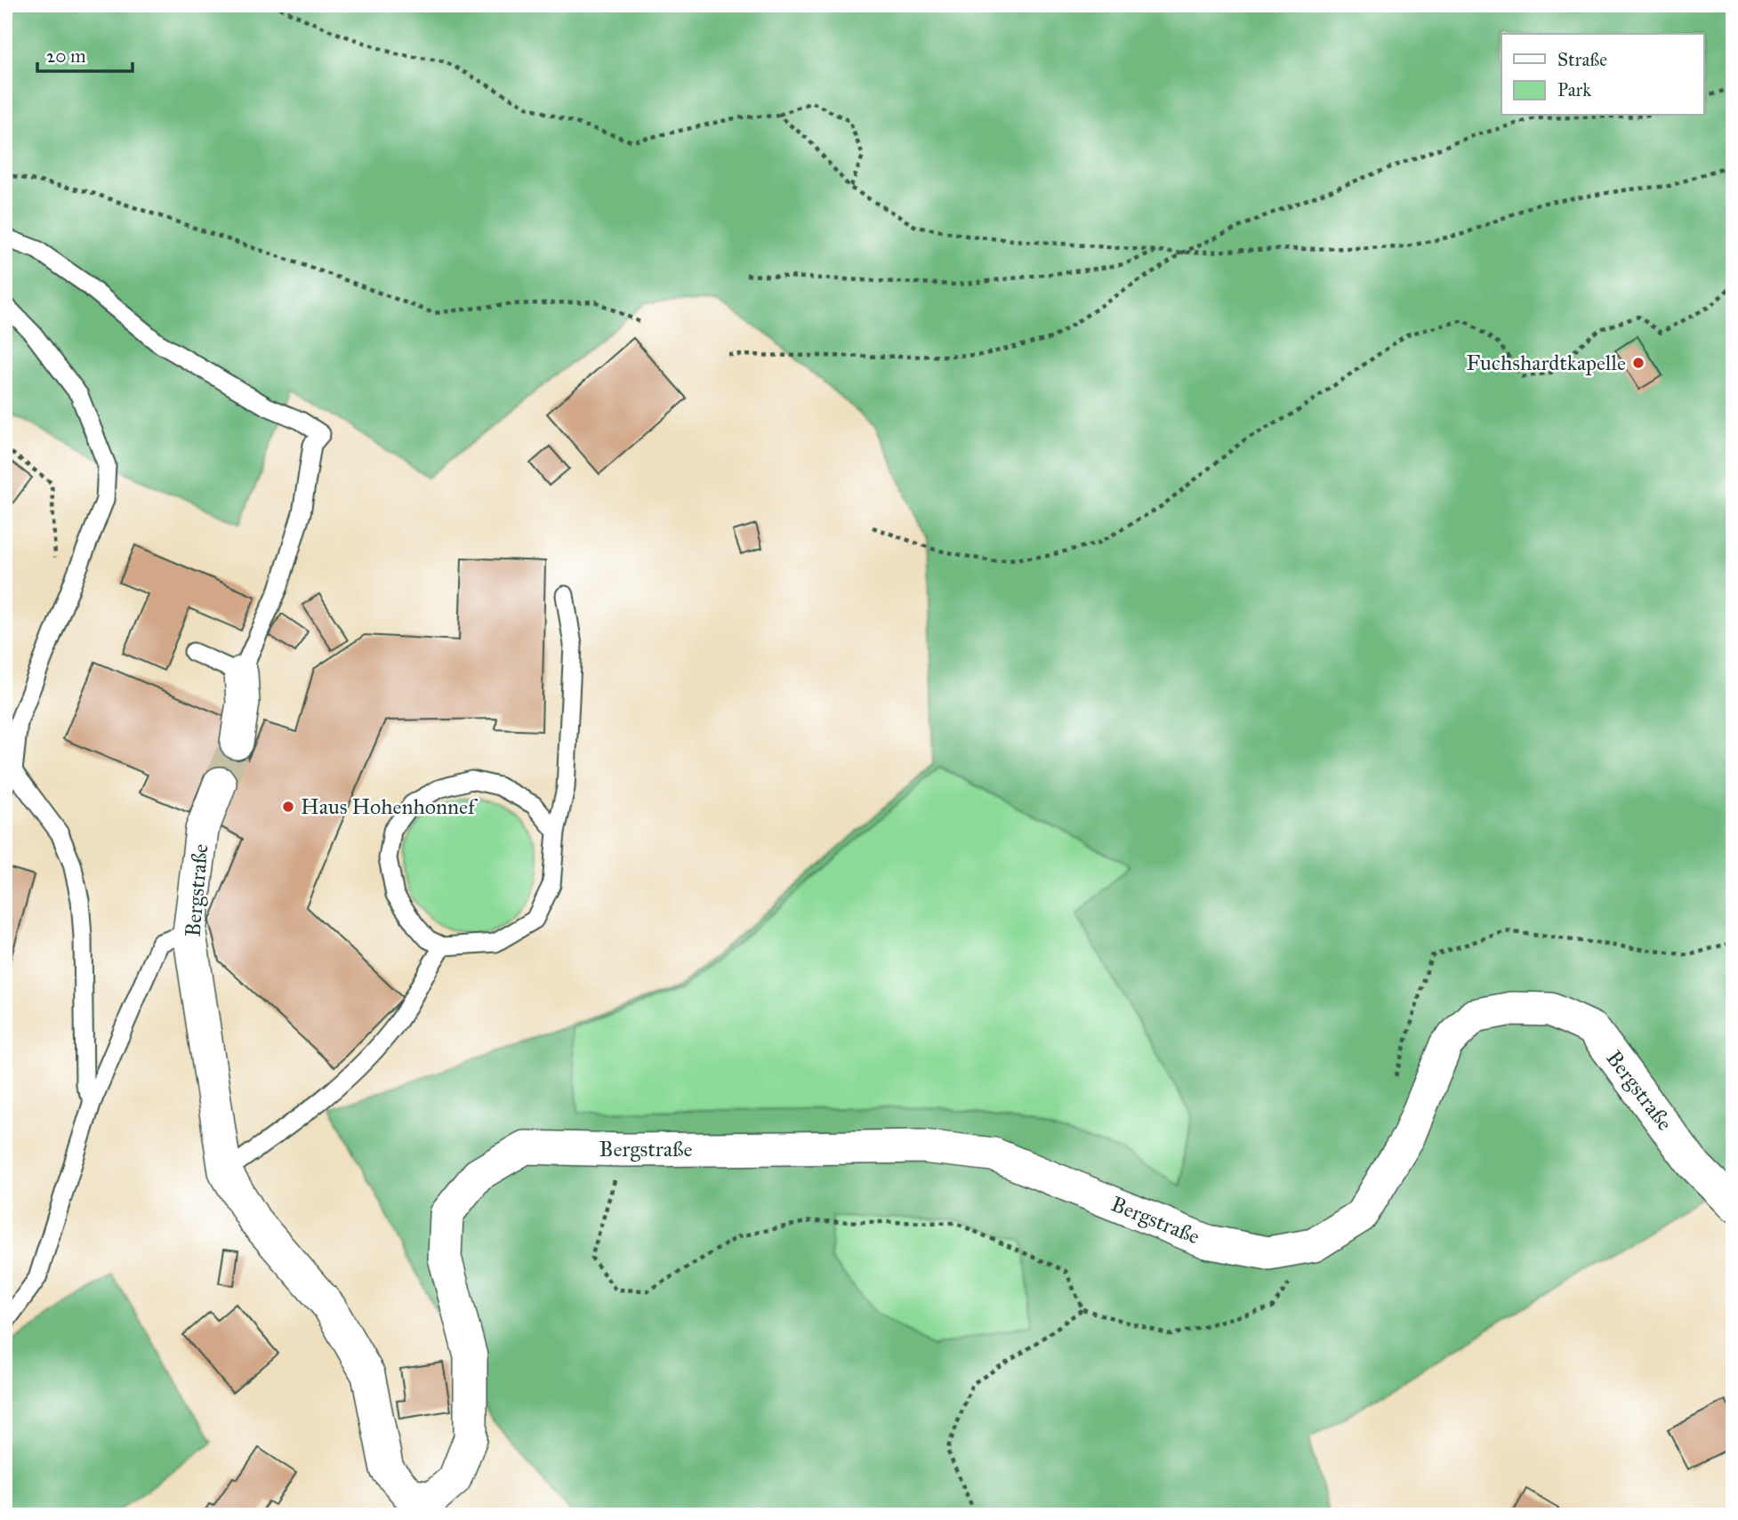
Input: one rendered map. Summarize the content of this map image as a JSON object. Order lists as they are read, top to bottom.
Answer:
{
  "streets": {
    "street": ["Bergstraße"]
  },
  "places": ["Fuchshardtkapelle", "Haus Hohenhonnef"],
  "legend": ["Straße", "Park"],
  "scale_bar": "20 m"
}
